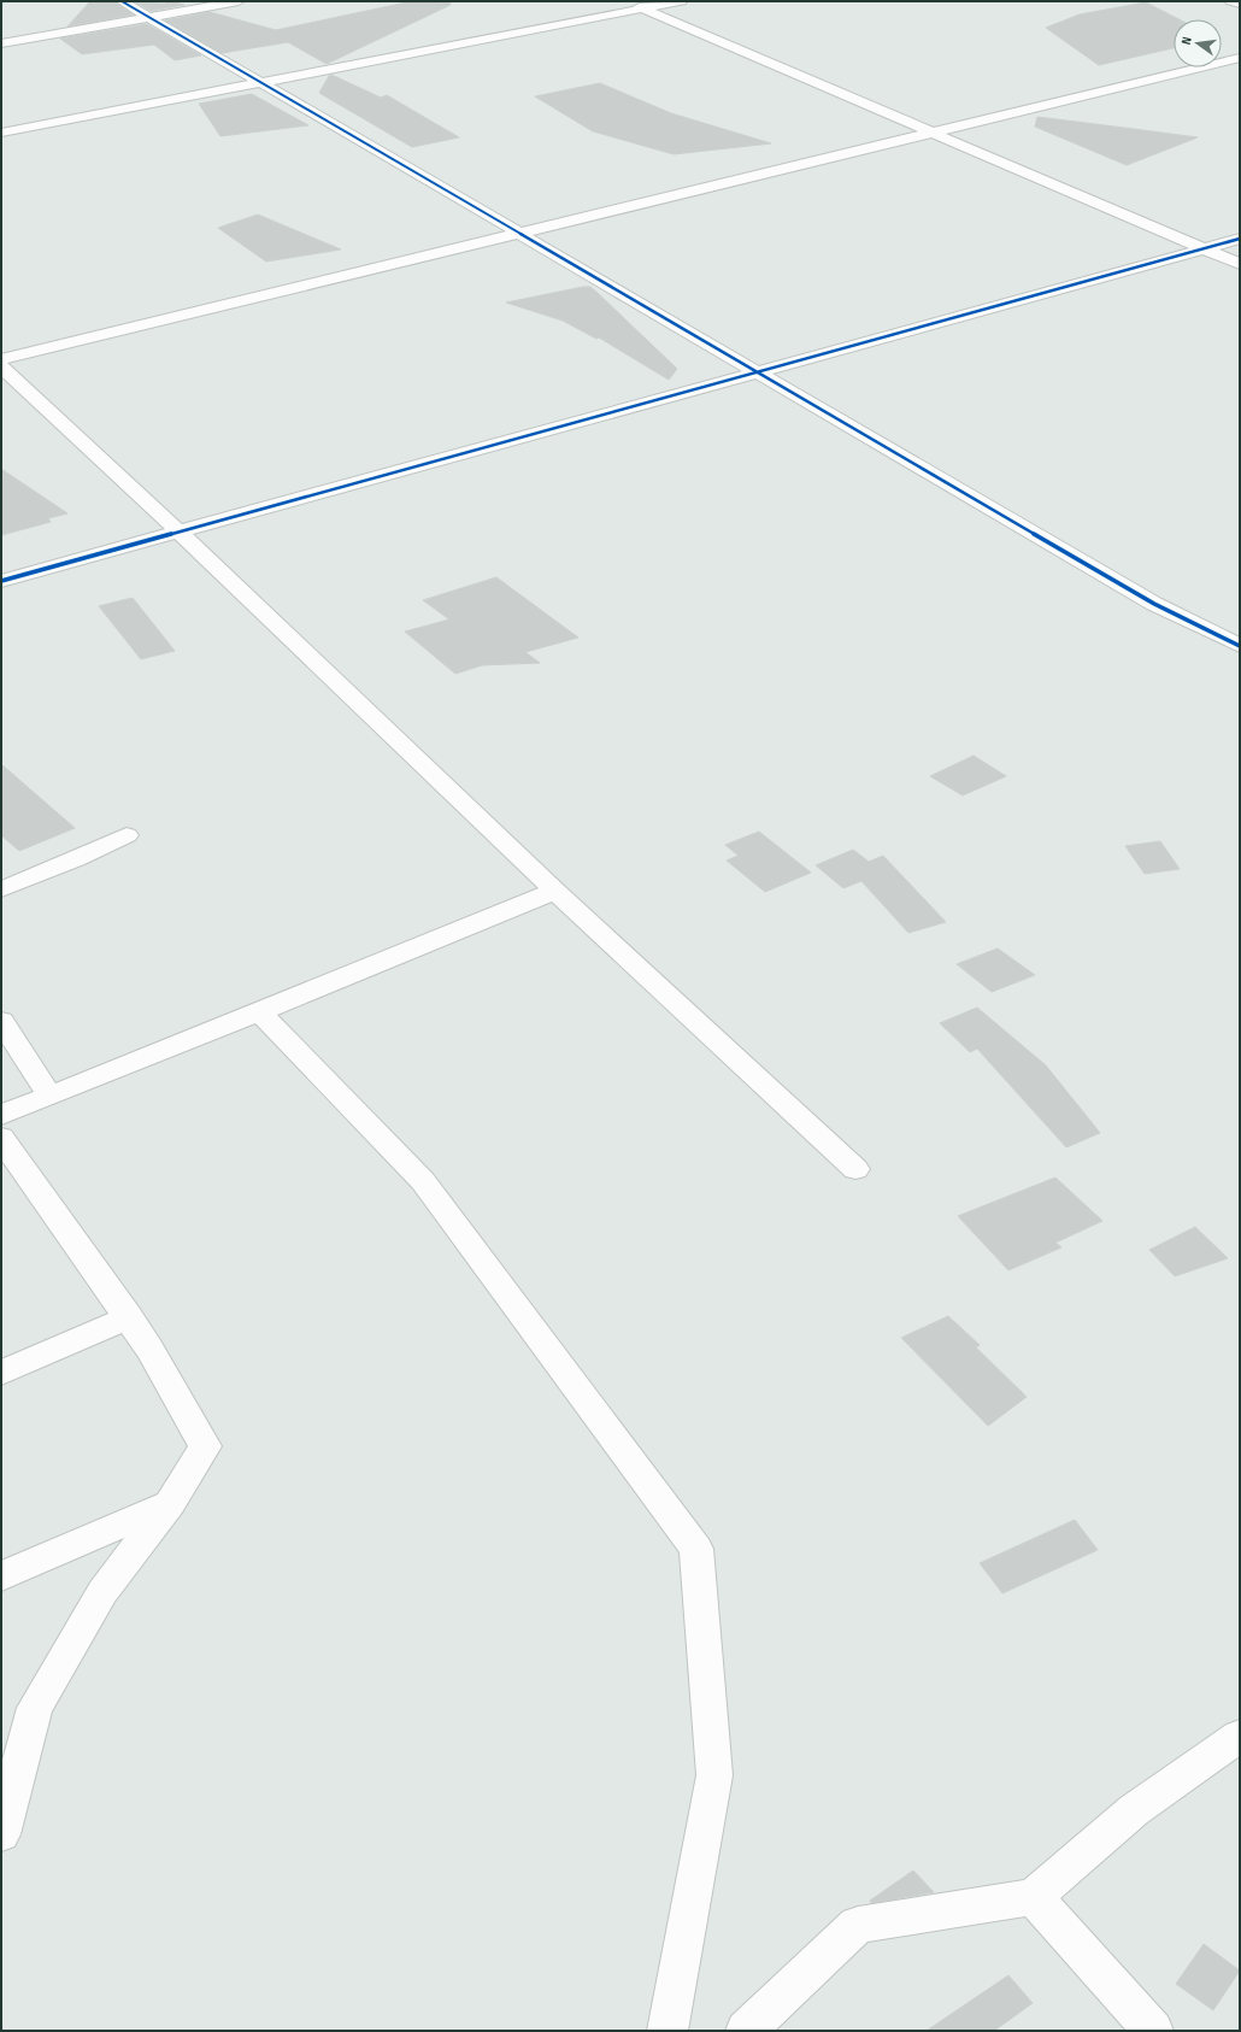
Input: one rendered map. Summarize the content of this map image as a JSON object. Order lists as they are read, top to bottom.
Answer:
{
  "north": "left"
}
